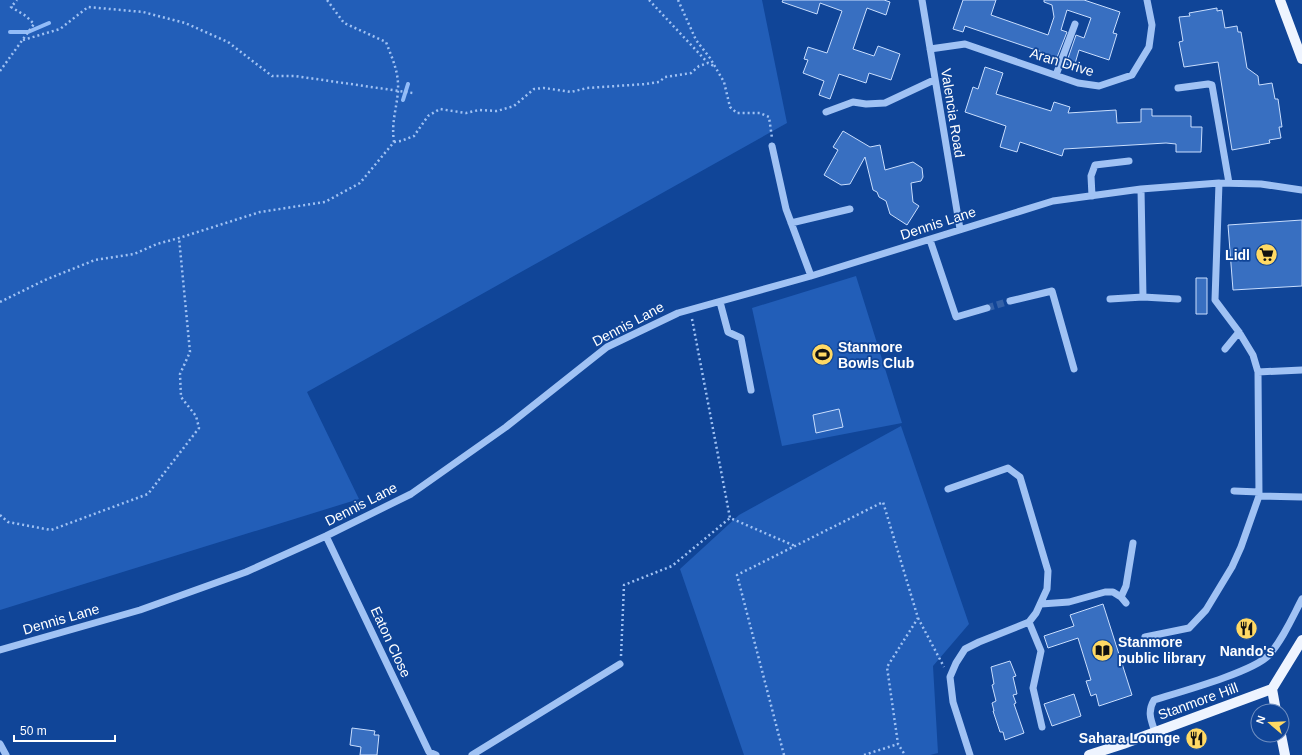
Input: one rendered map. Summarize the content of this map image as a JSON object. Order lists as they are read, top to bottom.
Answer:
{
  "streets": {
    "main road": ["Stanmore Hill"],
    "street": [
      "Aran Drive",
      "Valencia Road",
      "Dennis Lane",
      "Eaton Close"
    ]
  },
  "crossings": [
    ["Aran Drive", "Valencia Road"],
    ["Valencia Road", "Dennis Lane"],
    ["Dennis Lane", "Eaton Close"]
  ],
  "places": {
    "supermarket": ["Lidl"],
    "sports": ["Stanmore Bowls Club"],
    "restaurant": ["Nando's", "Sahara Lounge"],
    "library": ["Stanmore public library"]
  },
  "scale_bar": "50 m",
  "north": "left"
}
